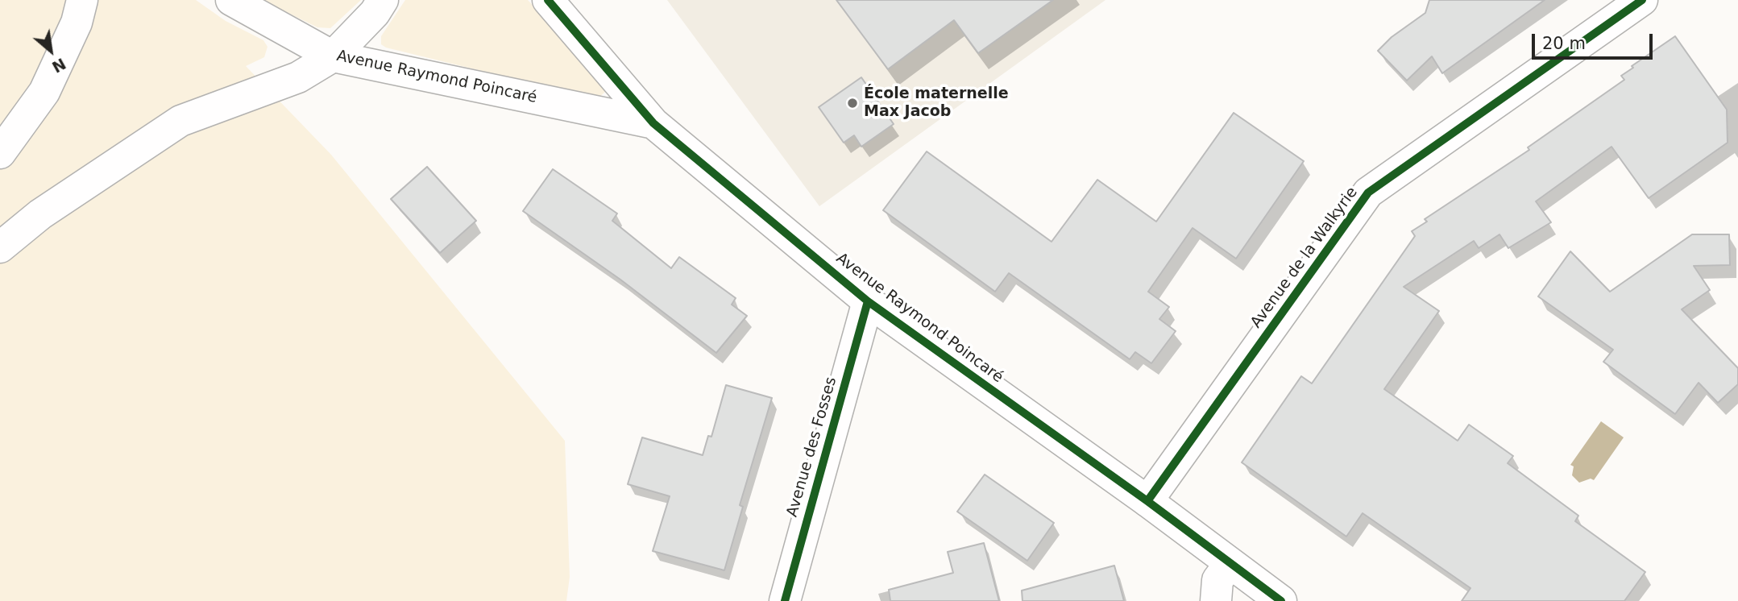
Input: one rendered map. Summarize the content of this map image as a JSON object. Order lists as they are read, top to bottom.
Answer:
{
  "streets": {
    "street": ["Avenue Raymond Poincaré", "Avenue de la Walkyrie", "Avenue des Fosses"]
  },
  "crossings": [
    ["Avenue Raymond Poincaré", "Avenue de la Walkyrie"],
    ["Avenue Raymond Poincaré", "Avenue des Fosses"]
  ],
  "places": ["École maternelle Max Jacob"],
  "scale_bar": "20 m",
  "north": "bottom right"
}
